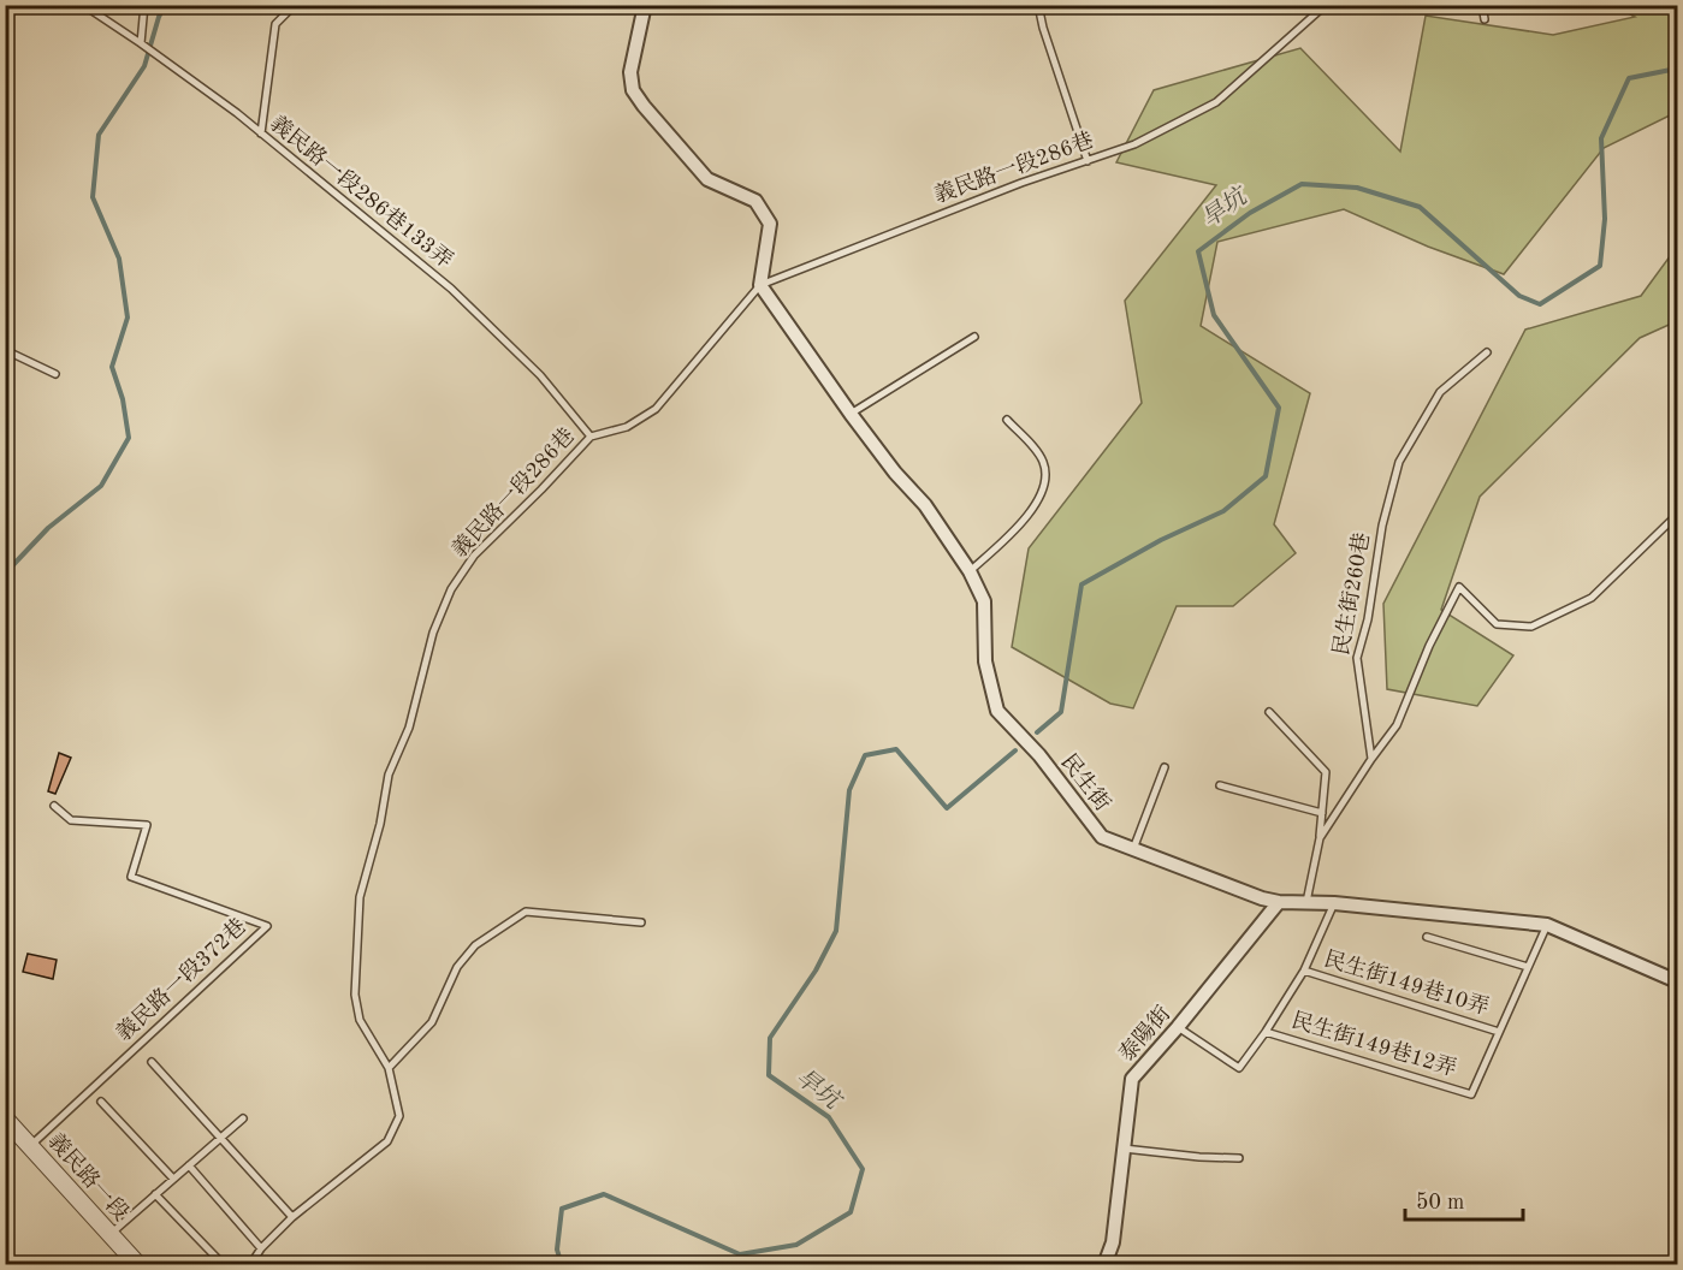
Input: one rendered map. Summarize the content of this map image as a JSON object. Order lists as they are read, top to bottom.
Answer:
{
  "streets": {
    "street": ["民生街", "泰陽街", "義民路一段"],
    "lane": [
      "義民路一段286巷",
      "義民路一段286巷133弄",
      "民生街260巷",
      "義民路一段372巷",
      "民生街149巷10弄",
      "民生街149巷12弄"
    ]
  },
  "crossings": [
    ["義民路一段286巷", "義民路一段286巷133弄"],
    ["義民路一段286巷", "民生街"],
    ["民生街", "泰陽街"],
    ["義民路一段372巷", "義民路一段"],
    ["民生街149巷10弄", "民生街149巷12弄"]
  ],
  "water": ["旱坑"],
  "scale_bar": "50 m"
}
